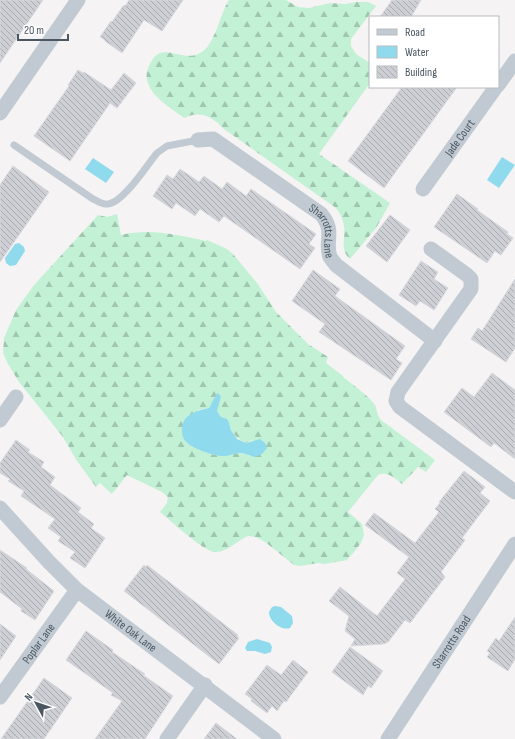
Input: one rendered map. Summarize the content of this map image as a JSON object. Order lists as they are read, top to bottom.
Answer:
{
  "streets": {
    "street": [
      "Jade Court",
      "Sharrotts Lane",
      "White Oak Lane",
      "Sharrotts Road",
      "Poplar Lane"
    ]
  },
  "crossings": [
    ["White Oak Lane", "Poplar Lane"]
  ],
  "legend": ["Road", "Water", "Building"],
  "scale_bar": "20 m",
  "north": "top left"
}
